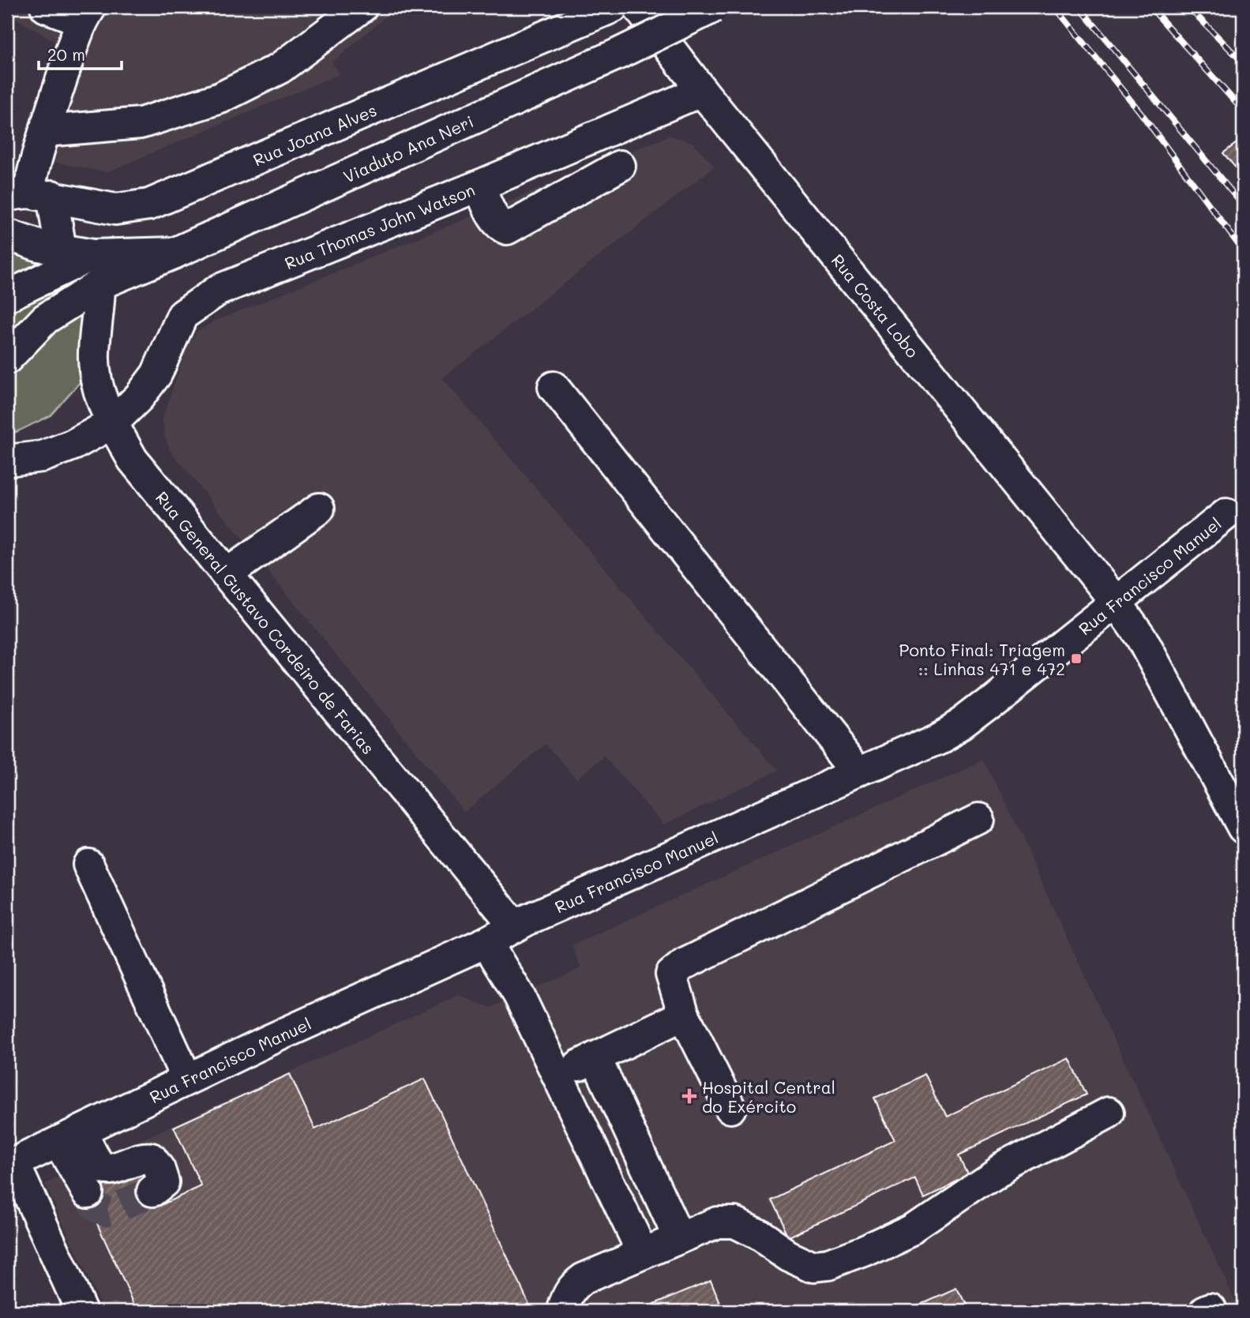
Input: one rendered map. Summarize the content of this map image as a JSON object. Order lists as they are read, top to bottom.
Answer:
{
  "streets": {
    "street": [
      "Rua Joana Alves",
      "Viaduto Ana Neri",
      "Rua Thomas John Watson",
      "Rua Costa Lobo",
      "Rua Francisco Manuel",
      "Rua General Gustavo Cordeiro de Farias"
    ]
  },
  "crossings": [
    ["Viaduto Ana Neri", "Rua General Gustavo Cordeiro de Farias"],
    ["Rua Thomas John Watson", "Rua Costa Lobo"],
    ["Rua Thomas John Watson", "Rua General Gustavo Cordeiro de Farias"],
    ["Rua Costa Lobo", "Rua Francisco Manuel"],
    ["Rua Francisco Manuel", "Rua General Gustavo Cordeiro de Farias"]
  ],
  "places": {
    "transit": ["Ponto Final: Triagem :: Linhas 471 e 472"],
    "health": ["Hospital Central do Exército"]
  },
  "scale_bar": "20 m"
}
